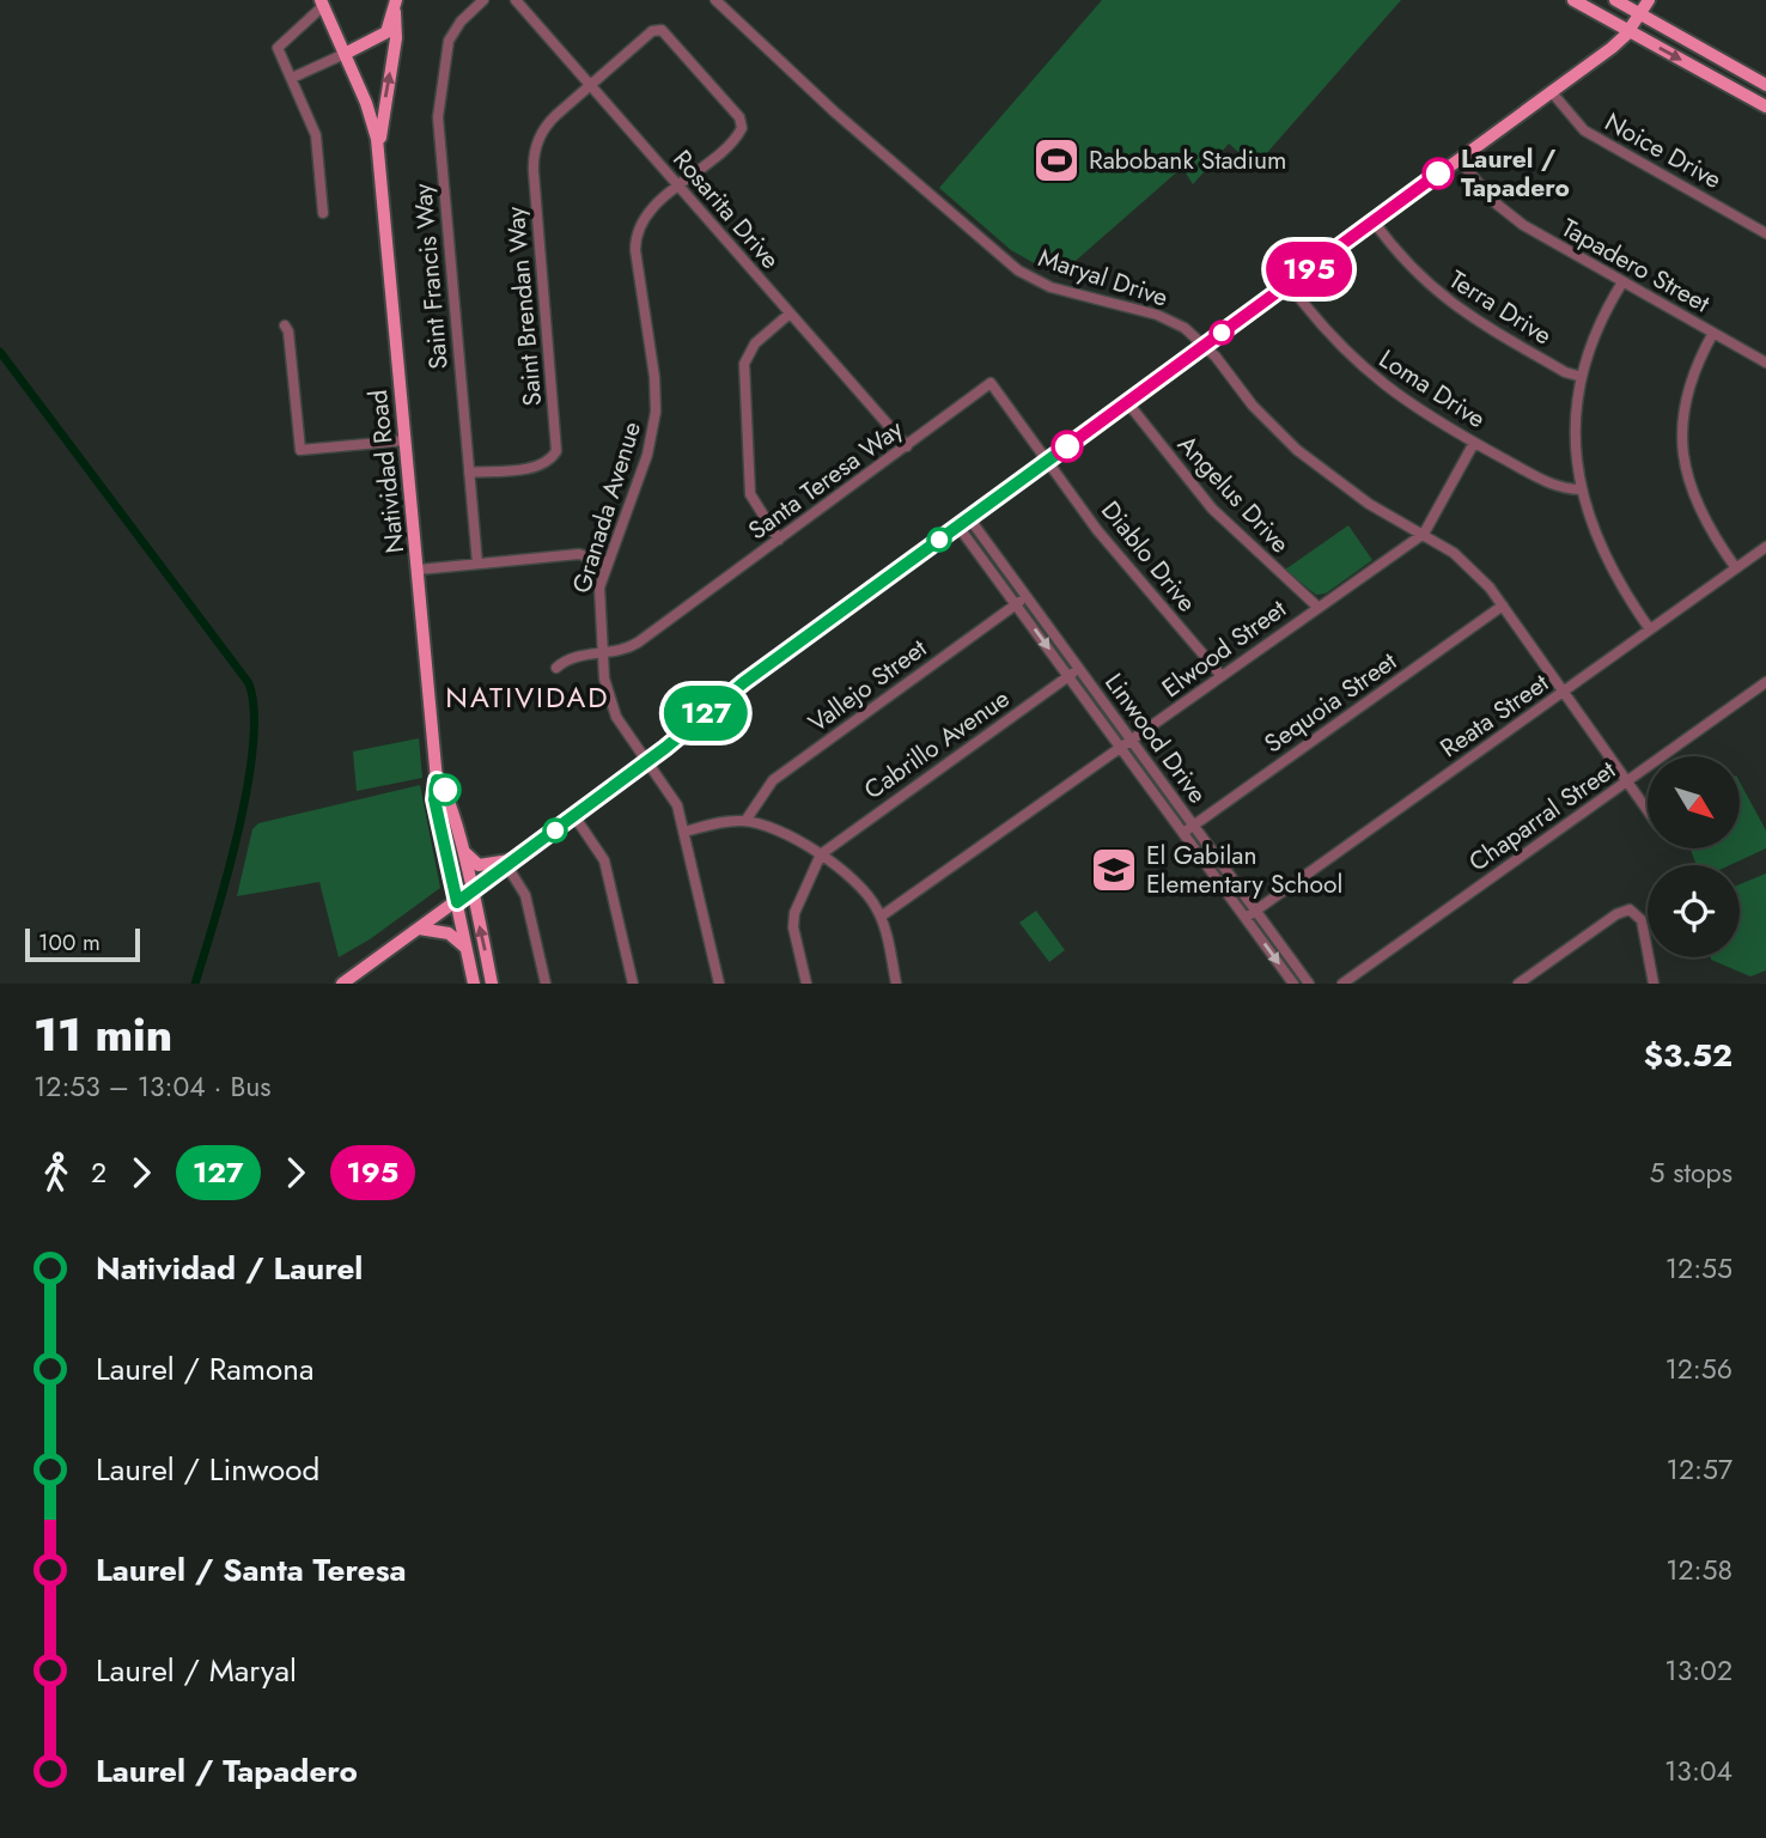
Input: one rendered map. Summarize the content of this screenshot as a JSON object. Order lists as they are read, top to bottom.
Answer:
{
  "streets": {
    "main road": ["Natividad Road"],
    "street": [
      "Noice Drive",
      "Rosarita Drive",
      "Tapadero Street",
      "Saint Francis Way",
      "Maryal Drive",
      "Saint Brendan Way",
      "Terra Drive",
      "Loma Drive",
      "Santa Teresa Way",
      "Angelus Drive",
      "Granada Avenue",
      "Diablo Drive",
      "Elwood Street",
      "Vallejo Street",
      "Sequoia Street",
      "Reata Street",
      "Linwood Drive",
      "Cabrillo Avenue",
      "Chaparral Street"
    ]
  },
  "crossings": [
    ["Rosarita Drive", "Saint Brendan Way"],
    ["Rosarita Drive", "Santa Teresa Way"],
    ["Rosarita Drive", "Granada Avenue"],
    ["Saint Francis Way", "Saint Brendan Way"],
    ["Maryal Drive", "Elwood Street"],
    ["Maryal Drive", "Sequoia Street"],
    ["Maryal Drive", "Reata Street"],
    ["Maryal Drive", "Chaparral Street"],
    ["Saint Brendan Way", "Granada Avenue"],
    ["Loma Drive", "Elwood Street"],
    ["Santa Teresa Way", "Granada Avenue"],
    ["Santa Teresa Way", "Diablo Drive"],
    ["Angelus Drive", "Elwood Street"],
    ["Diablo Drive", "Elwood Street"],
    ["Elwood Street", "Linwood Drive"],
    ["Vallejo Street", "Linwood Drive"],
    ["Sequoia Street", "Linwood Drive"],
    ["Reata Street", "Linwood Drive"],
    ["Linwood Drive", "Cabrillo Avenue"]
  ],
  "districts": ["NATIVIDAD"],
  "places": {
    "sports": ["Rabobank Stadium"],
    "other": ["Laurel / Tapadero"],
    "school or university": ["El Gabilan Elementary School"]
  },
  "lines": ["bus line 195", "bus line 127"],
  "scale_bar": "100 m",
  "north": "bottom right",
  "page": {
    "on_map": ["127", "195"],
    "scale": "100 m",
    "heading": ["11 min", "12:53 – 13:04 · Bus", "$3.52"],
    "legs": [
      "2",
      "127",
      "195",
      "5 stops"
    ],
    "list": [
      {
        "name": "Natividad / Laurel",
        "value": "12:55"
      },
      {
        "name": "Laurel / Ramona",
        "value": "12:56"
      },
      {
        "name": "Laurel / Linwood",
        "value": "12:57"
      },
      {
        "name": "Laurel / Santa Teresa",
        "value": "12:58"
      },
      {
        "name": "Laurel / Maryal",
        "value": "13:02"
      },
      {
        "name": "Laurel / Tapadero",
        "value": "13:04"
      }
    ]
  }
}
